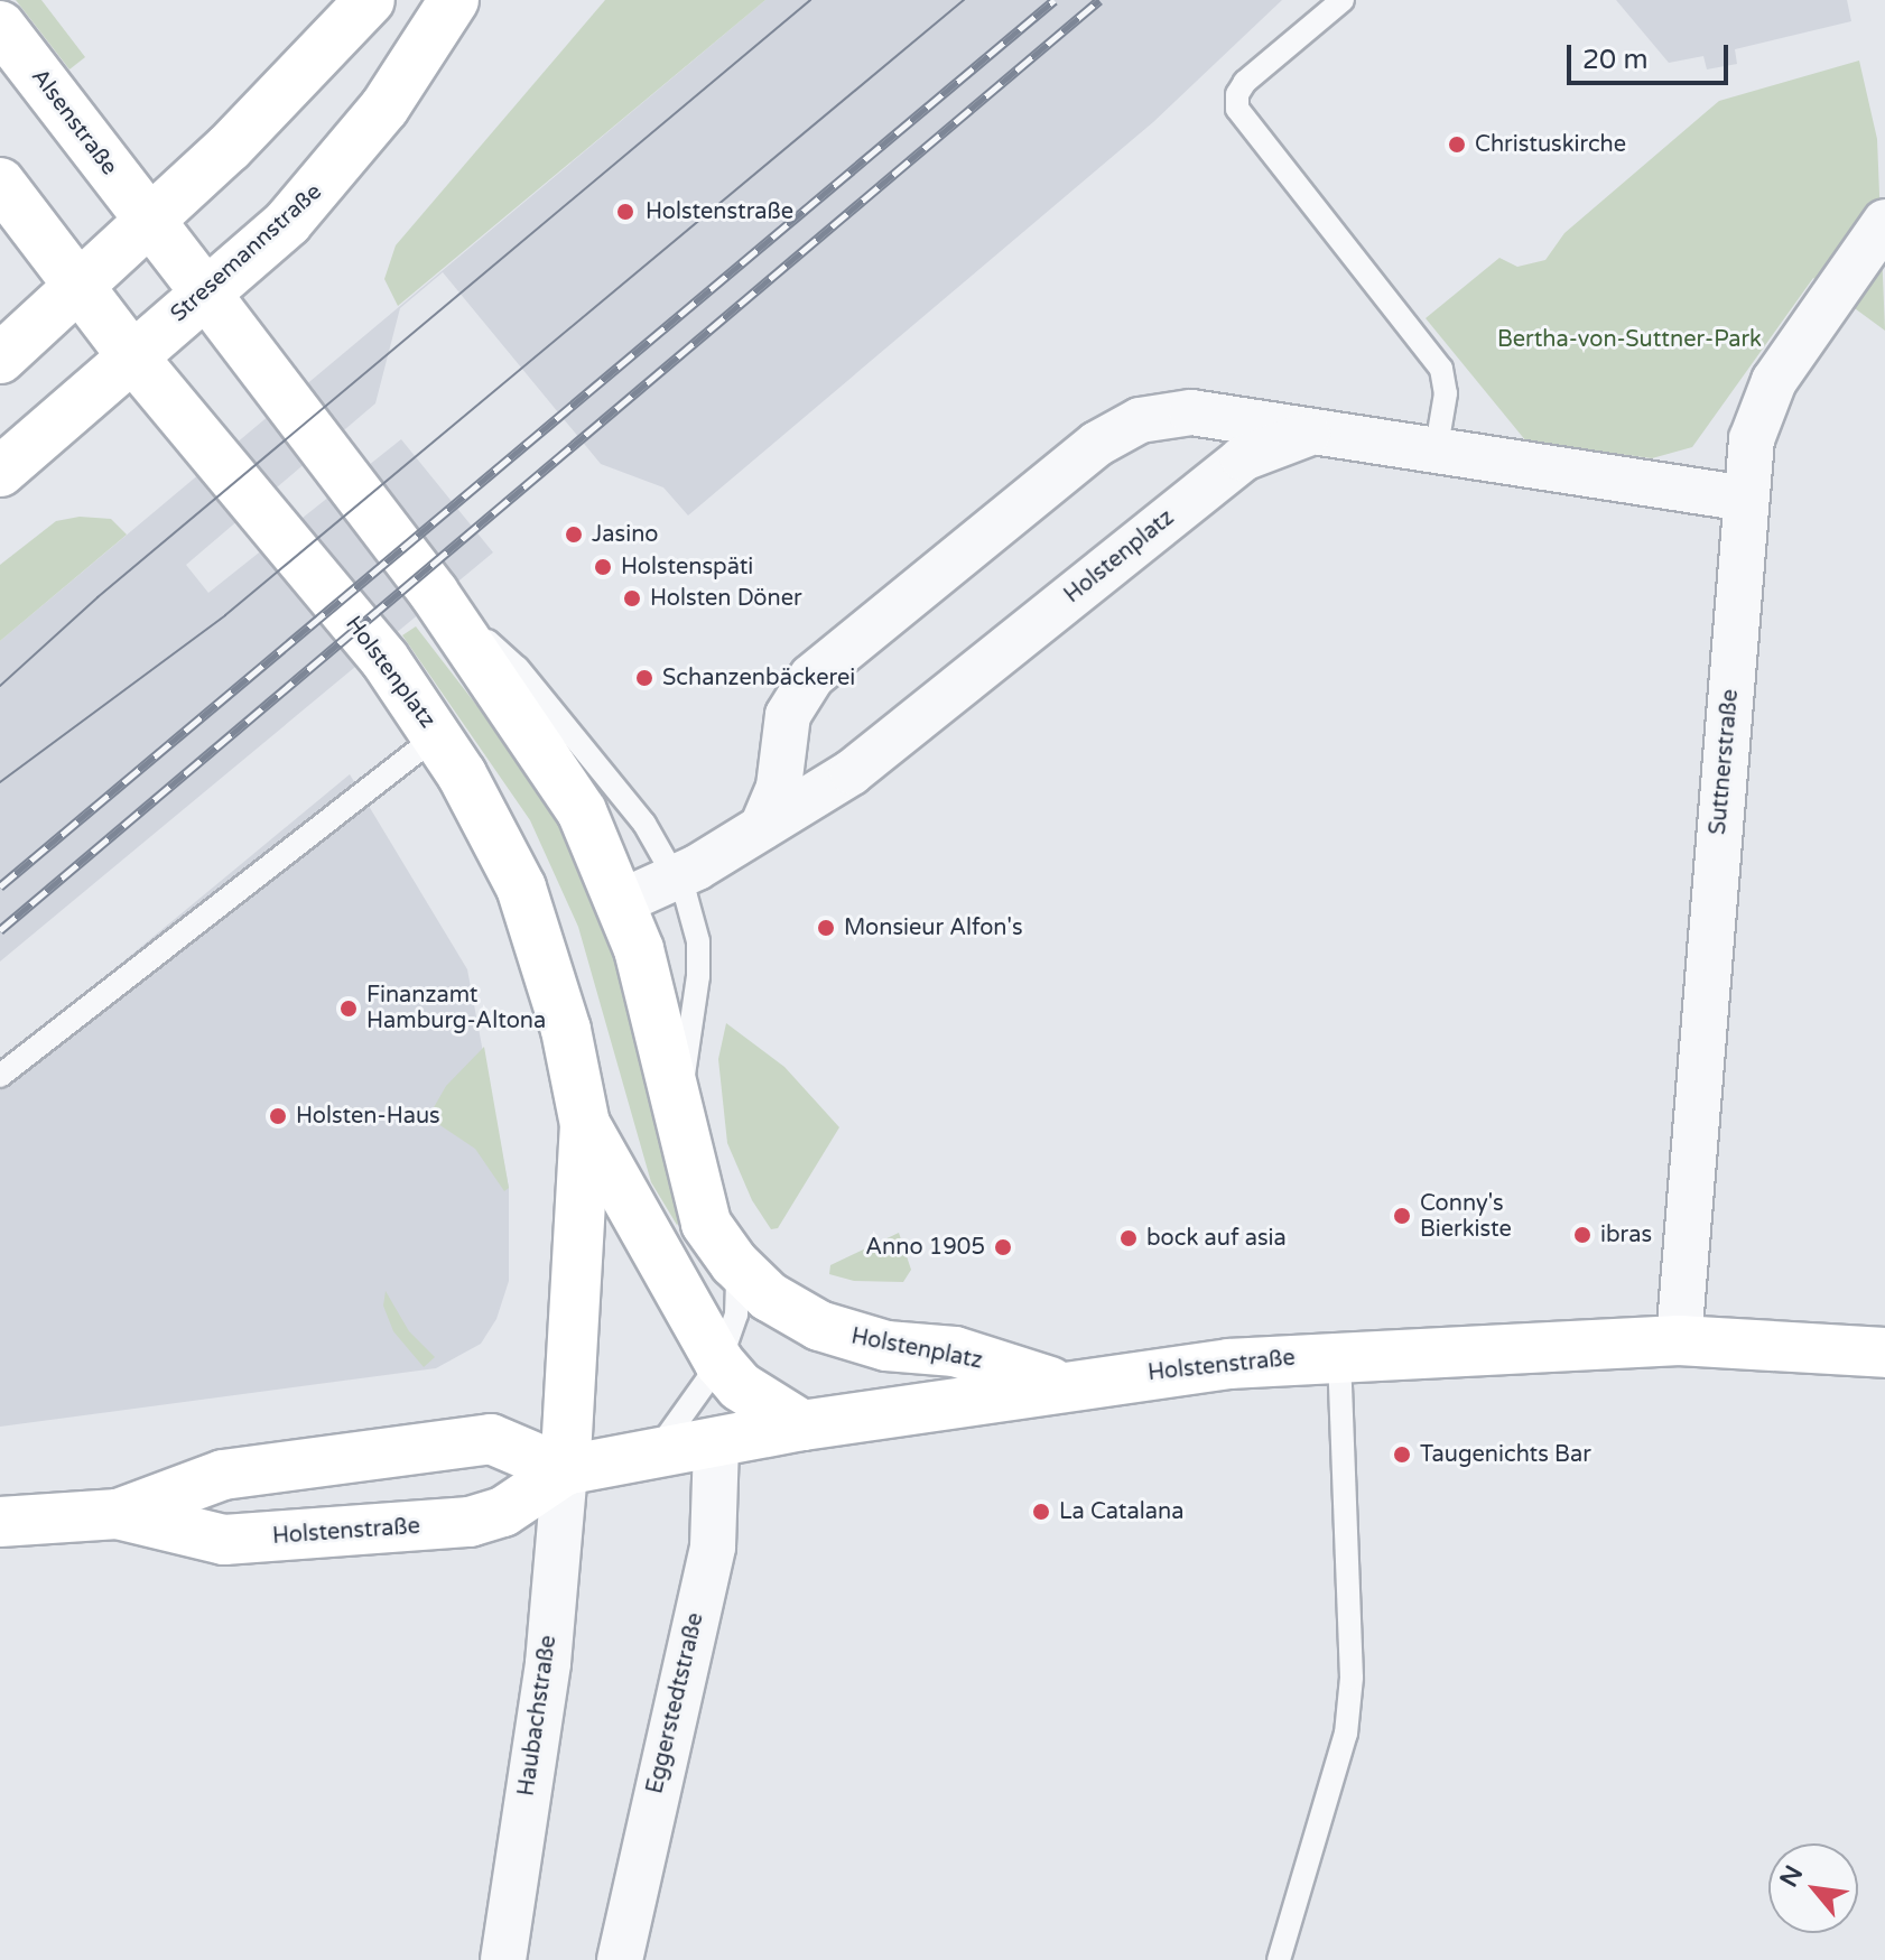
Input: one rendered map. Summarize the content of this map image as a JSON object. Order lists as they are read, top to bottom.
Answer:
{
  "streets": {
    "main road": [
      "Alsenstraße",
      "Stresemannstraße",
      "Holstenplatz",
      "Holstenstraße"
    ],
    "street": ["Suttnerstraße", "Eggerstedtstraße", "Haubachstraße"]
  },
  "crossings": [
    ["Alsenstraße", "Holstenplatz"],
    ["Stresemannstraße", "Holstenplatz"],
    ["Holstenplatz", "Suttnerstraße"],
    ["Holstenplatz", "Holstenstraße"],
    ["Holstenplatz", "Haubachstraße"],
    ["Suttnerstraße", "Holstenstraße"],
    ["Holstenstraße", "Eggerstedtstraße"],
    ["Holstenstraße", "Haubachstraße"]
  ],
  "parks": ["Bertha-von-Suttner-Park"],
  "places": [
    "Christuskirche",
    "Holstenstraße",
    "Jasino",
    "Holstenspäti",
    "Holsten Döner",
    "Schanzenbäckerei",
    "Monsieur Alfon's",
    "Finanzamt Hamburg-Altona",
    "Holsten-Haus",
    "Conny's Bierkiste",
    "ibras",
    "bock auf asia",
    "Anno 1905",
    "Taugenichts Bar",
    "La Catalana"
  ],
  "scale_bar": "20 m",
  "north": "top left"
}
